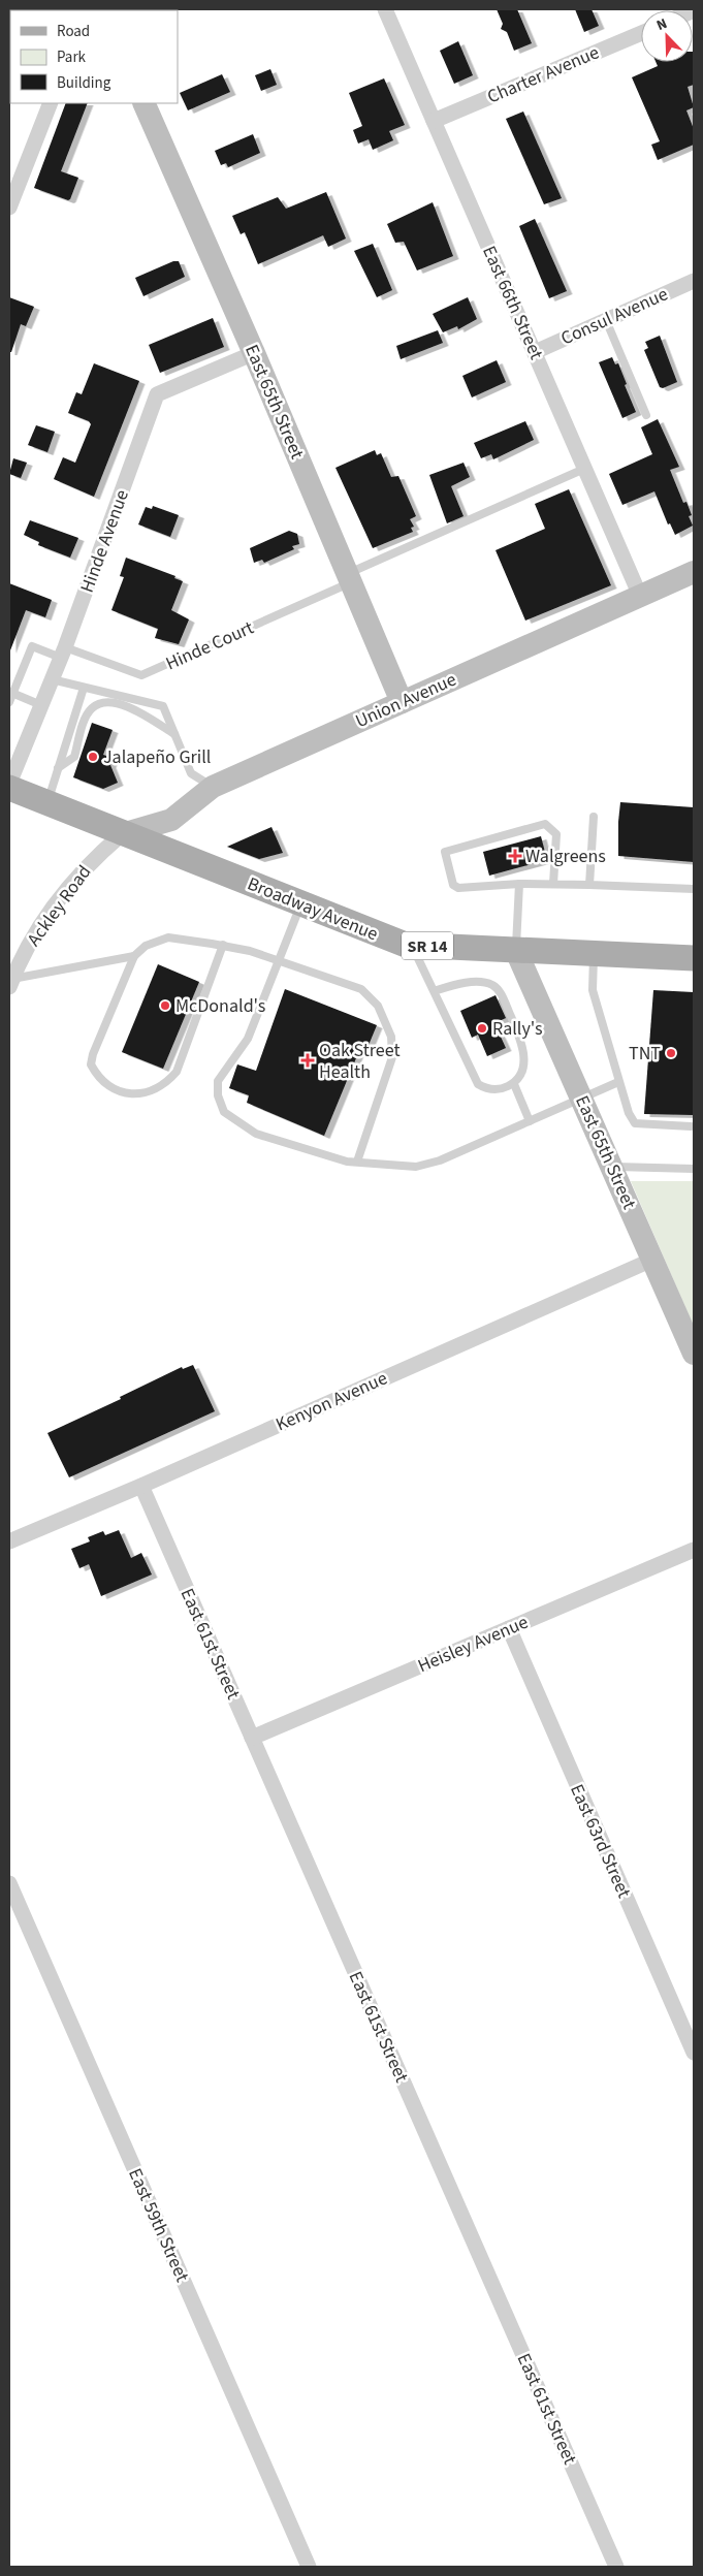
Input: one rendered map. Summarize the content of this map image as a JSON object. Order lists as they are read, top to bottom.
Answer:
{
  "streets": {
    "main road": ["Broadway Avenue", "SR 14"],
    "street": [
      "Charter Avenue",
      "East 66th Street",
      "Consul Avenue",
      "East 65th Street",
      "Hinde Avenue",
      "Union Avenue",
      "Ackley Road",
      "Kenyon Avenue",
      "East 61st Street",
      "Heisley Avenue",
      "East 63rd Street",
      "East 59th Street"
    ],
    "lane": ["Hinde Court"]
  },
  "crossings": [
    ["Charter Avenue", "East 66th Street"],
    ["East 66th Street", "Consul Avenue"],
    ["East 66th Street", "Hinde Court"],
    ["East 66th Street", "Union Avenue"],
    ["East 65th Street", "Hinde Avenue"],
    ["East 65th Street", "Hinde Court"],
    ["East 65th Street", "Union Avenue"],
    ["East 65th Street", "Broadway Avenue"],
    ["East 65th Street", "Kenyon Avenue"],
    ["Hinde Avenue", "Hinde Court"],
    ["Union Avenue", "Ackley Road"],
    ["Union Avenue", "Broadway Avenue"],
    ["Ackley Road", "Broadway Avenue"],
    ["Kenyon Avenue", "East 61st Street"],
    ["East 61st Street", "Heisley Avenue"],
    ["Heisley Avenue", "East 63rd Street"]
  ],
  "places": {
    "other": [
      "Jalapeño Grill",
      "McDonald's",
      "Rally's",
      "TNT"
    ],
    "health": ["Walgreens", "Oak Street Health"]
  },
  "legend": ["Road", "Park", "Building"],
  "north": "top left"
}
